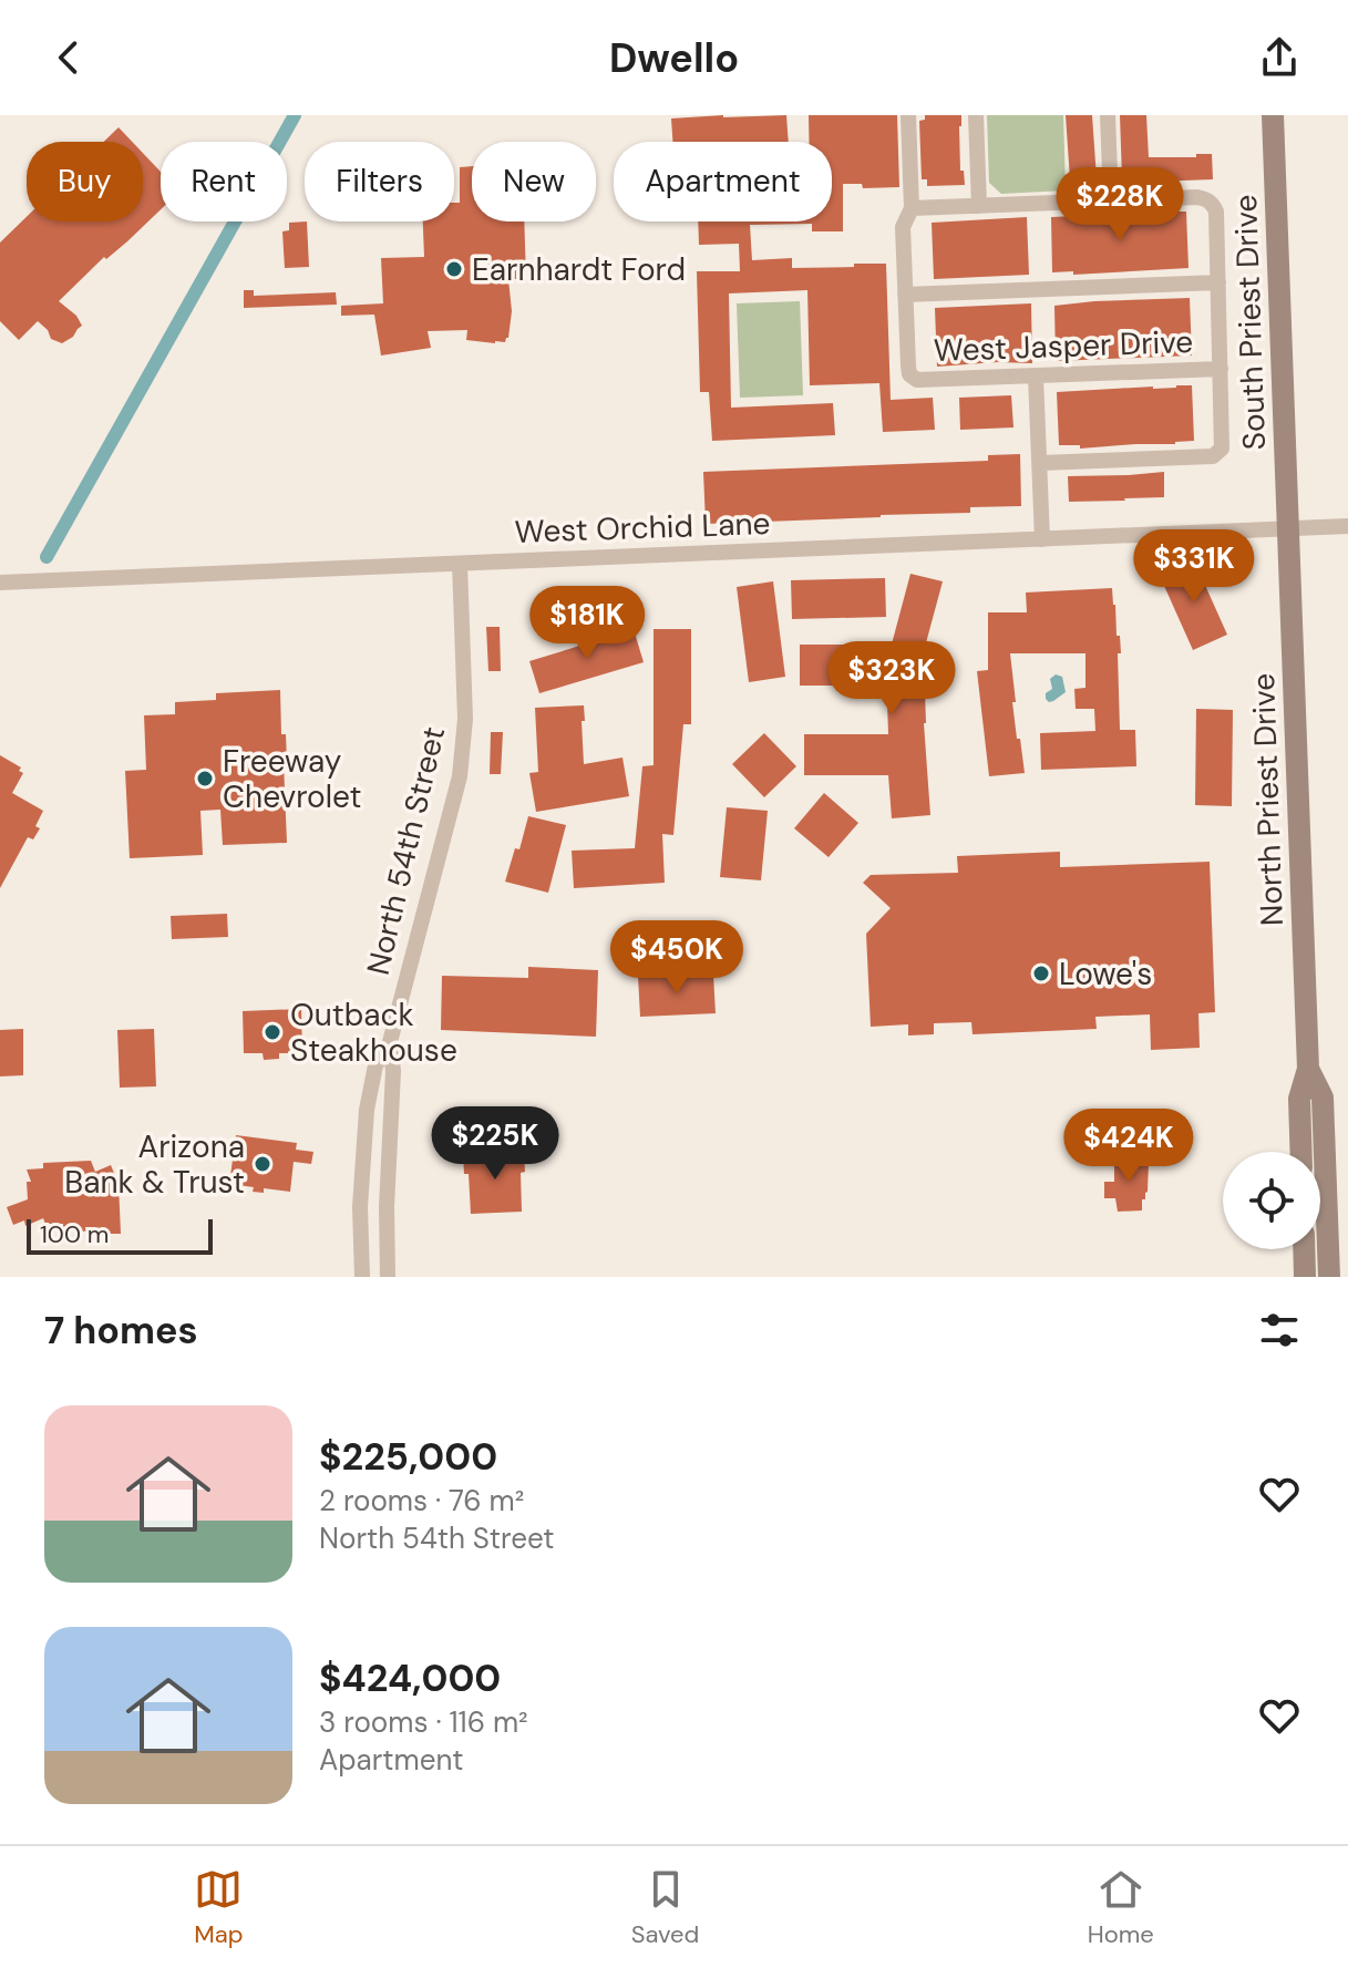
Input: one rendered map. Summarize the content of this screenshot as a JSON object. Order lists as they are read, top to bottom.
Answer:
{
  "streets": {
    "main road": ["South Priest Drive", "North Priest Drive"],
    "street": ["West Jasper Drive", "West Orchid Lane", "North 54th Street"]
  },
  "crossings": [
    ["South Priest Drive", "West Orchid Lane"],
    ["South Priest Drive", "North Priest Drive"],
    ["West Orchid Lane", "North Priest Drive"],
    ["West Orchid Lane", "North 54th Street"]
  ],
  "places": [
    "Earnhardt Ford",
    "Freeway Chevrolet",
    "Lowe's",
    "Outback Steakhouse",
    "Arizona Bank & Trust"
  ],
  "scale_bar": "100 m",
  "page": {
    "header": "Dwello",
    "chip": [
      "Buy",
      "Rent",
      "Filters",
      "New",
      "Apartment"
    ],
    "price": [
      "$228K",
      "$331K",
      "$181K",
      "$323K",
      "$450K",
      "$225K",
      "$424K"
    ],
    "scale": "100 m",
    "heading": "7 homes",
    "list": [
      {
        "name": "$225,000",
        "note": "2 rooms · 76 m² · North 54th Street"
      },
      {
        "name": "$424,000",
        "note": "3 rooms · 116 m² · Apartment"
      }
    ],
    "tabs": ["Map", "Saved", "Home"]
  }
}
